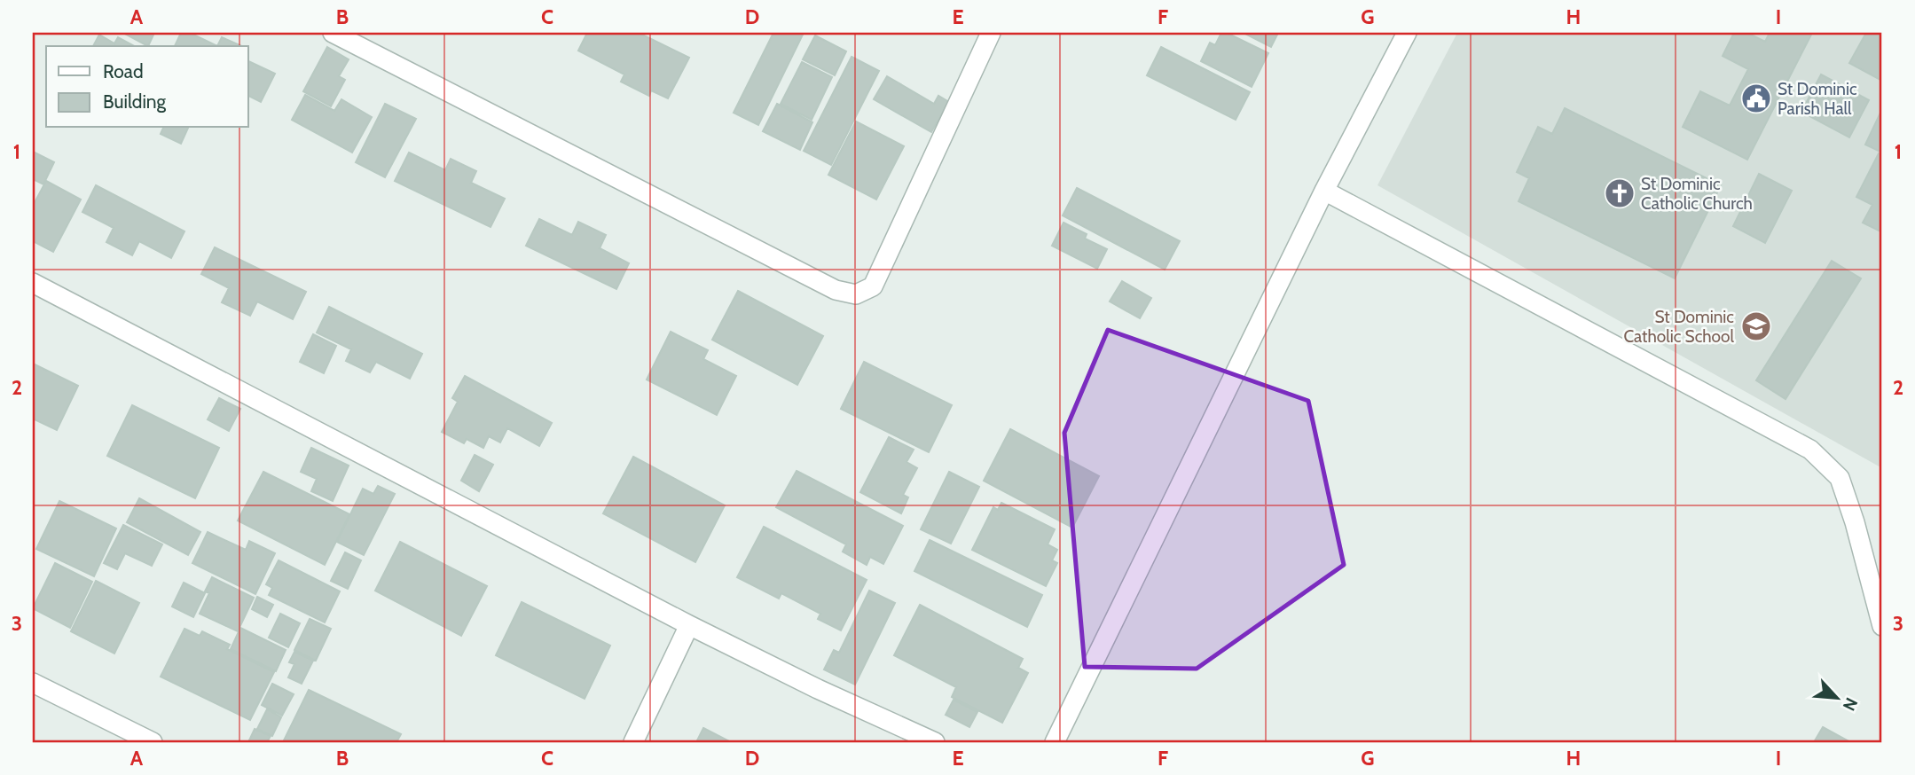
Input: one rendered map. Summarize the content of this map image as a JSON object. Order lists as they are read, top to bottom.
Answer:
{
  "places": {
    "public building": ["St Dominic Parish Hall"],
    "church": ["St Dominic Catholic Church"],
    "school or university": ["St Dominic Catholic School"]
  },
  "legend": ["Road", "Building"],
  "north": "bottom right",
  "grid": {
    "columns": [
      "A",
      "B",
      "C",
      "D",
      "E",
      "F",
      "G",
      "H",
      "I"
    ],
    "rows": ["1", "2", "3"]
  }
}
